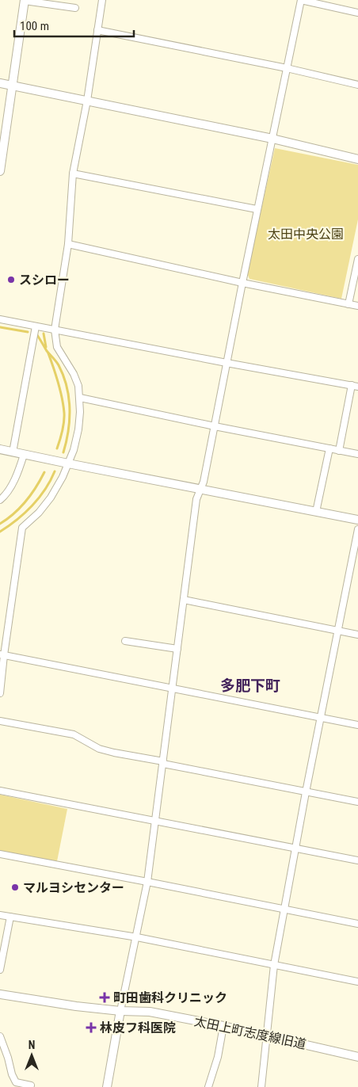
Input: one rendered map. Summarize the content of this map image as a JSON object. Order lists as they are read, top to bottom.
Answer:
{
  "streets": {
    "street": ["太田上町志度線旧道"]
  },
  "districts": ["多肥下町"],
  "parks": ["太田中央公園"],
  "places": {
    "other": ["スシロー", "マルヨシセンター"],
    "health": ["町田歯科クリニック", "林皮フ科医院"]
  },
  "scale_bar": "100 m",
  "north": "top"
}
